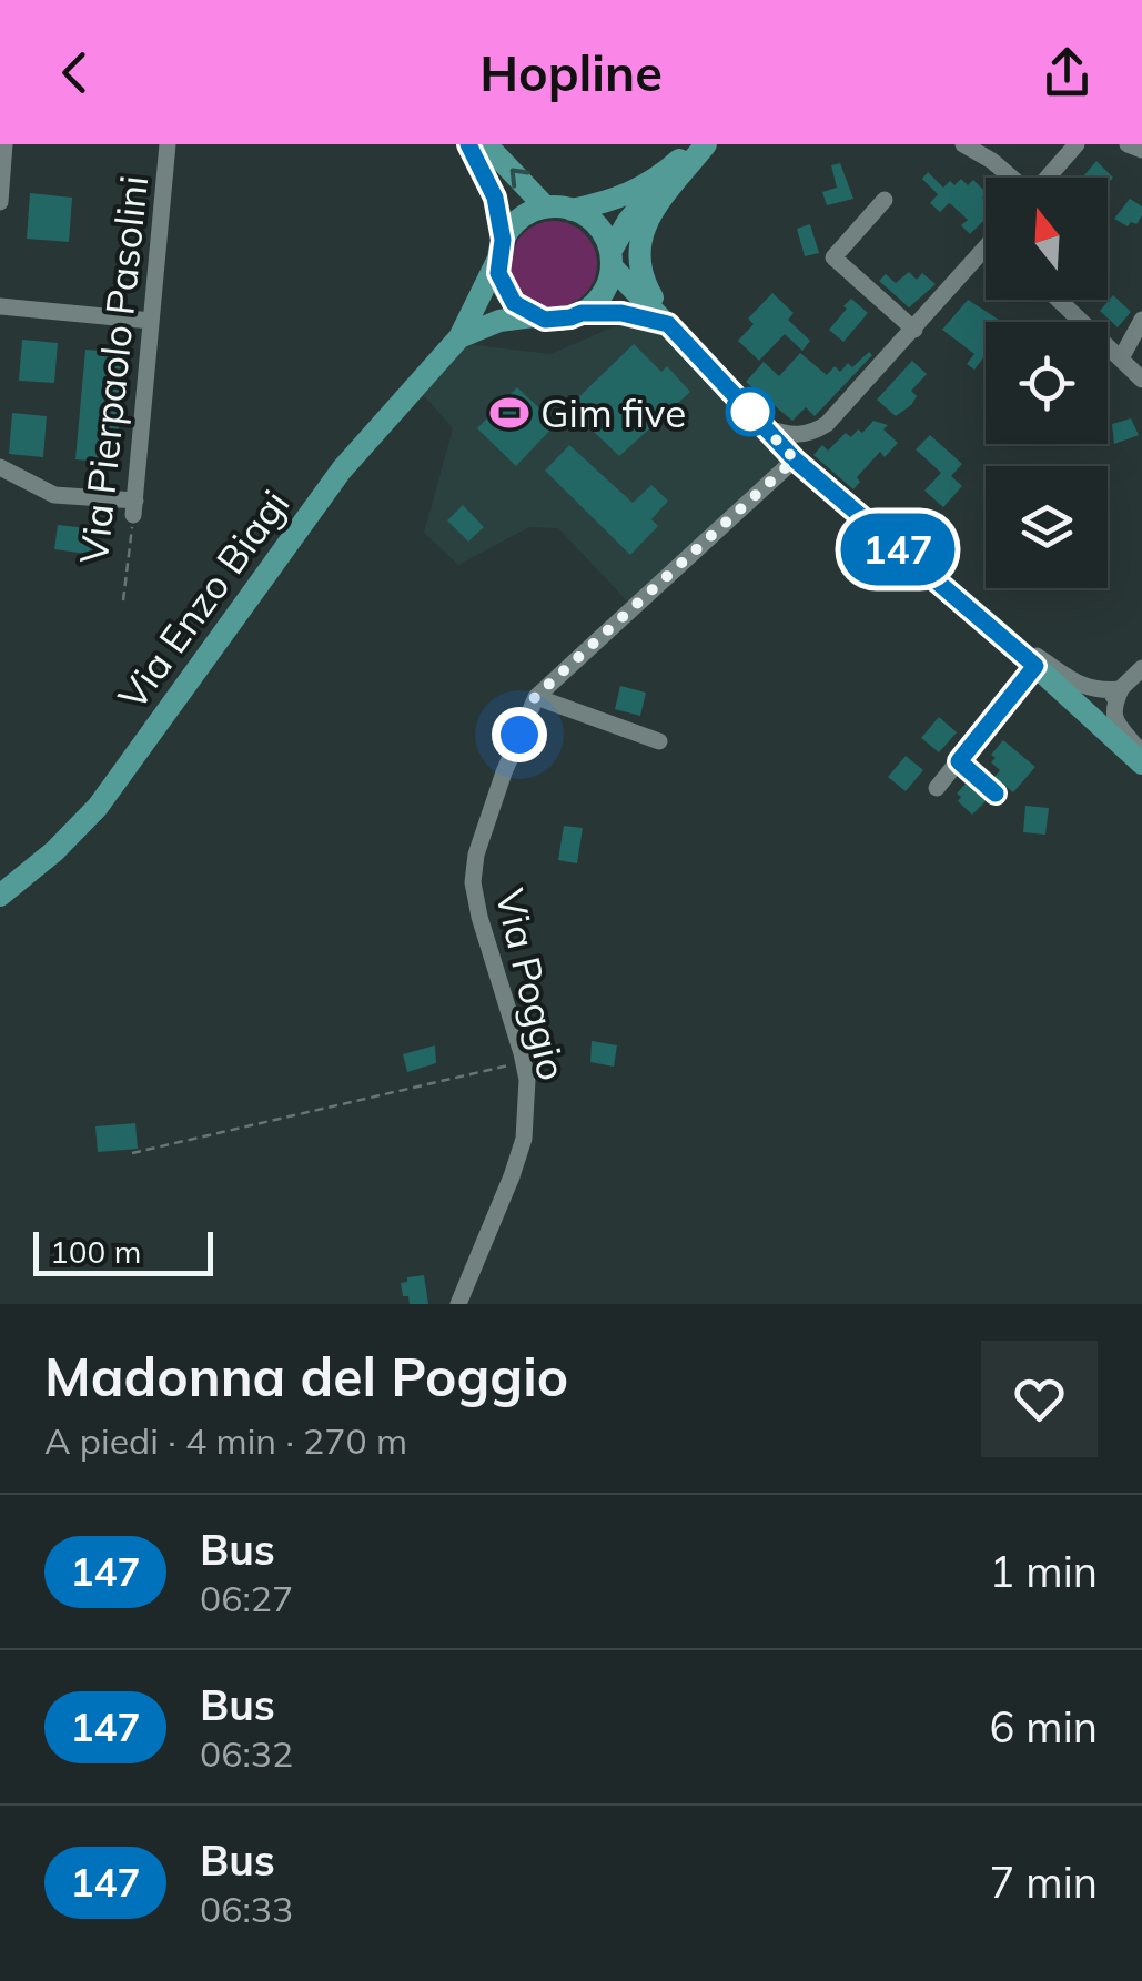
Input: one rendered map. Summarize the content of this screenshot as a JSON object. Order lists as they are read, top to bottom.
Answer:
{
  "streets": {
    "main road": ["Via Enzo Biagi"],
    "street": ["Via Pierpaolo Pasolini", "Via Poggio"]
  },
  "places": {
    "sports": ["Gim five"]
  },
  "lines": ["bus line 147"],
  "scale_bar": "100 m",
  "north": "top",
  "page": {
    "header": "Hopline",
    "on_map": "147",
    "scale": "100 m",
    "heading": ["Madonna del Poggio", "A piedi · 4 min · 270 m"],
    "list": [
      {
        "mark": "147",
        "name": "Bus",
        "note": "06:27",
        "value": "1 min"
      },
      {
        "mark": "147",
        "name": "Bus",
        "note": "06:32",
        "value": "6 min"
      },
      {
        "mark": "147",
        "name": "Bus",
        "note": "06:33",
        "value": "7 min"
      }
    ]
  }
}
